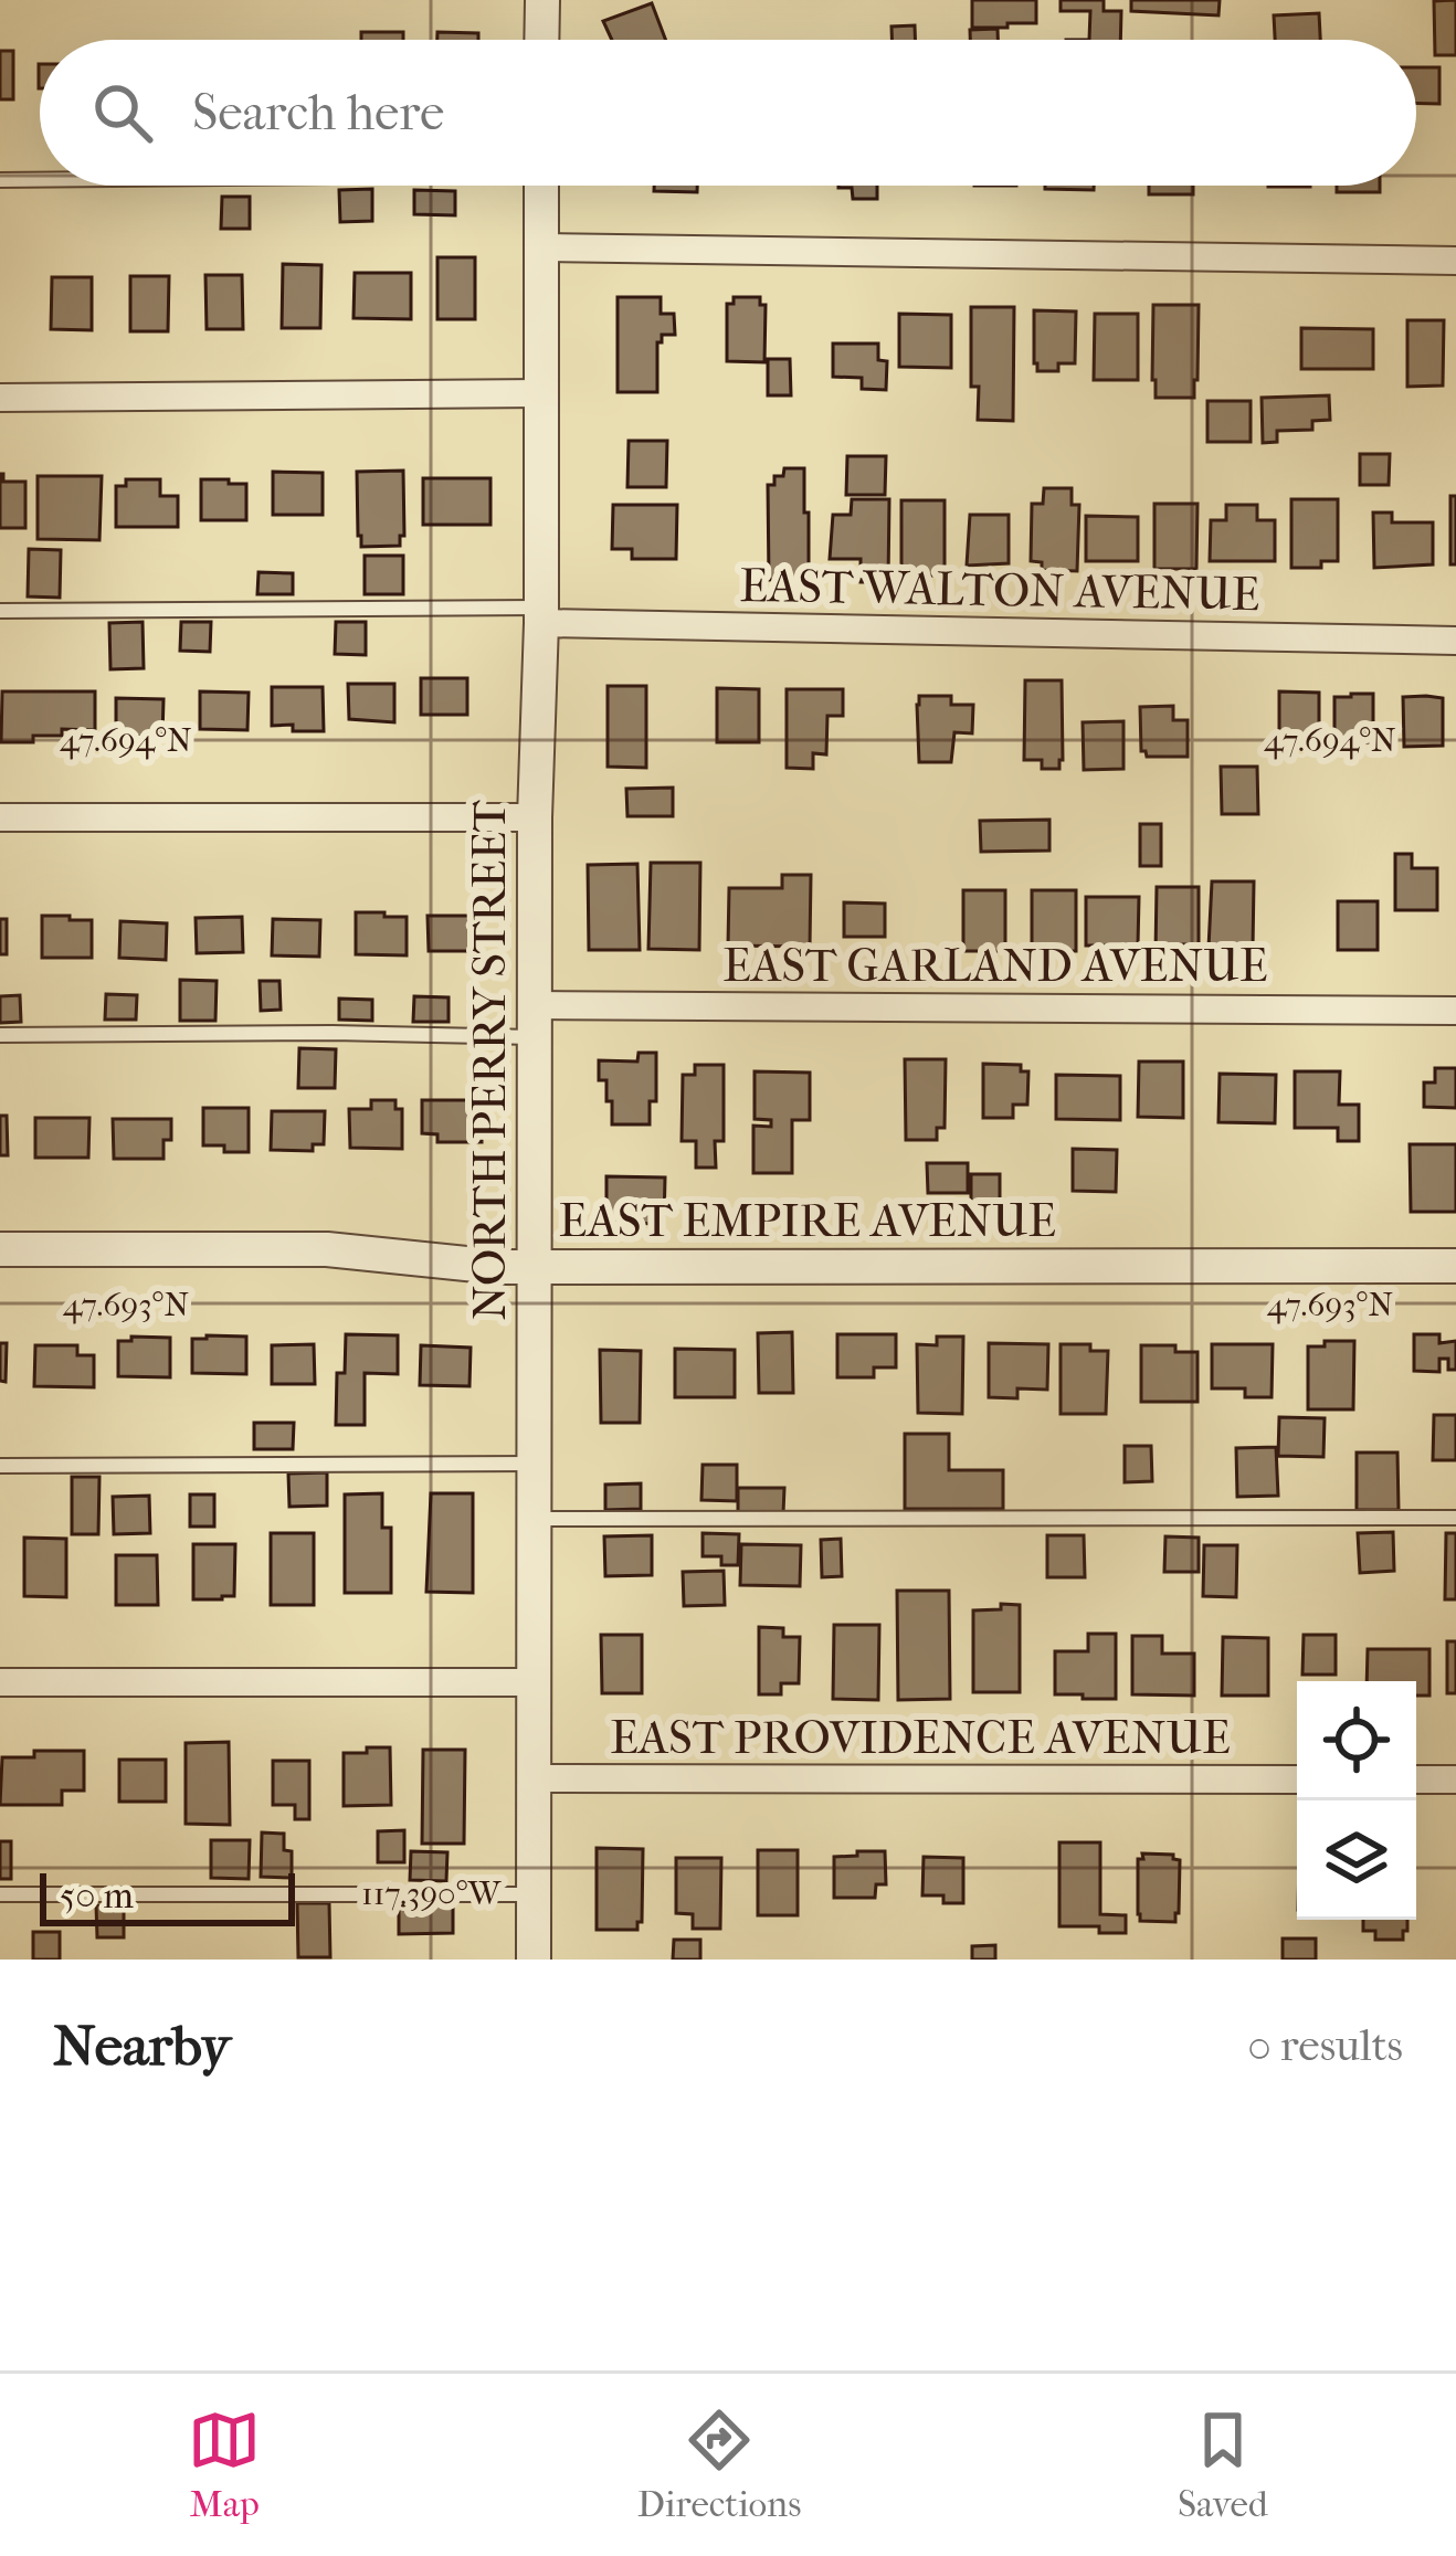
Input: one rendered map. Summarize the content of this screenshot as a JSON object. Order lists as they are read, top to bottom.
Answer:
{
  "streets": {
    "street": [
      "EAST WALTON AVENUE",
      "EAST GARLAND AVENUE",
      "NORTH PERRY STREET",
      "EAST EMPIRE AVENUE",
      "EAST PROVIDENCE AVENUE"
    ]
  },
  "crossings": [
    ["EAST WALTON AVENUE", "NORTH PERRY STREET"],
    ["EAST GARLAND AVENUE", "NORTH PERRY STREET"],
    ["NORTH PERRY STREET", "EAST EMPIRE AVENUE"],
    ["NORTH PERRY STREET", "EAST PROVIDENCE AVENUE"]
  ],
  "scale_bar": "50 m",
  "page": {
    "search": "Search here",
    "scale": "50 m",
    "heading": ["Nearby", "0 results"],
    "nav": ["Map", "Directions", "Saved"]
  },
  "coordinates": ["47.694°N", "47.693°N", "117.390°W"]
}
